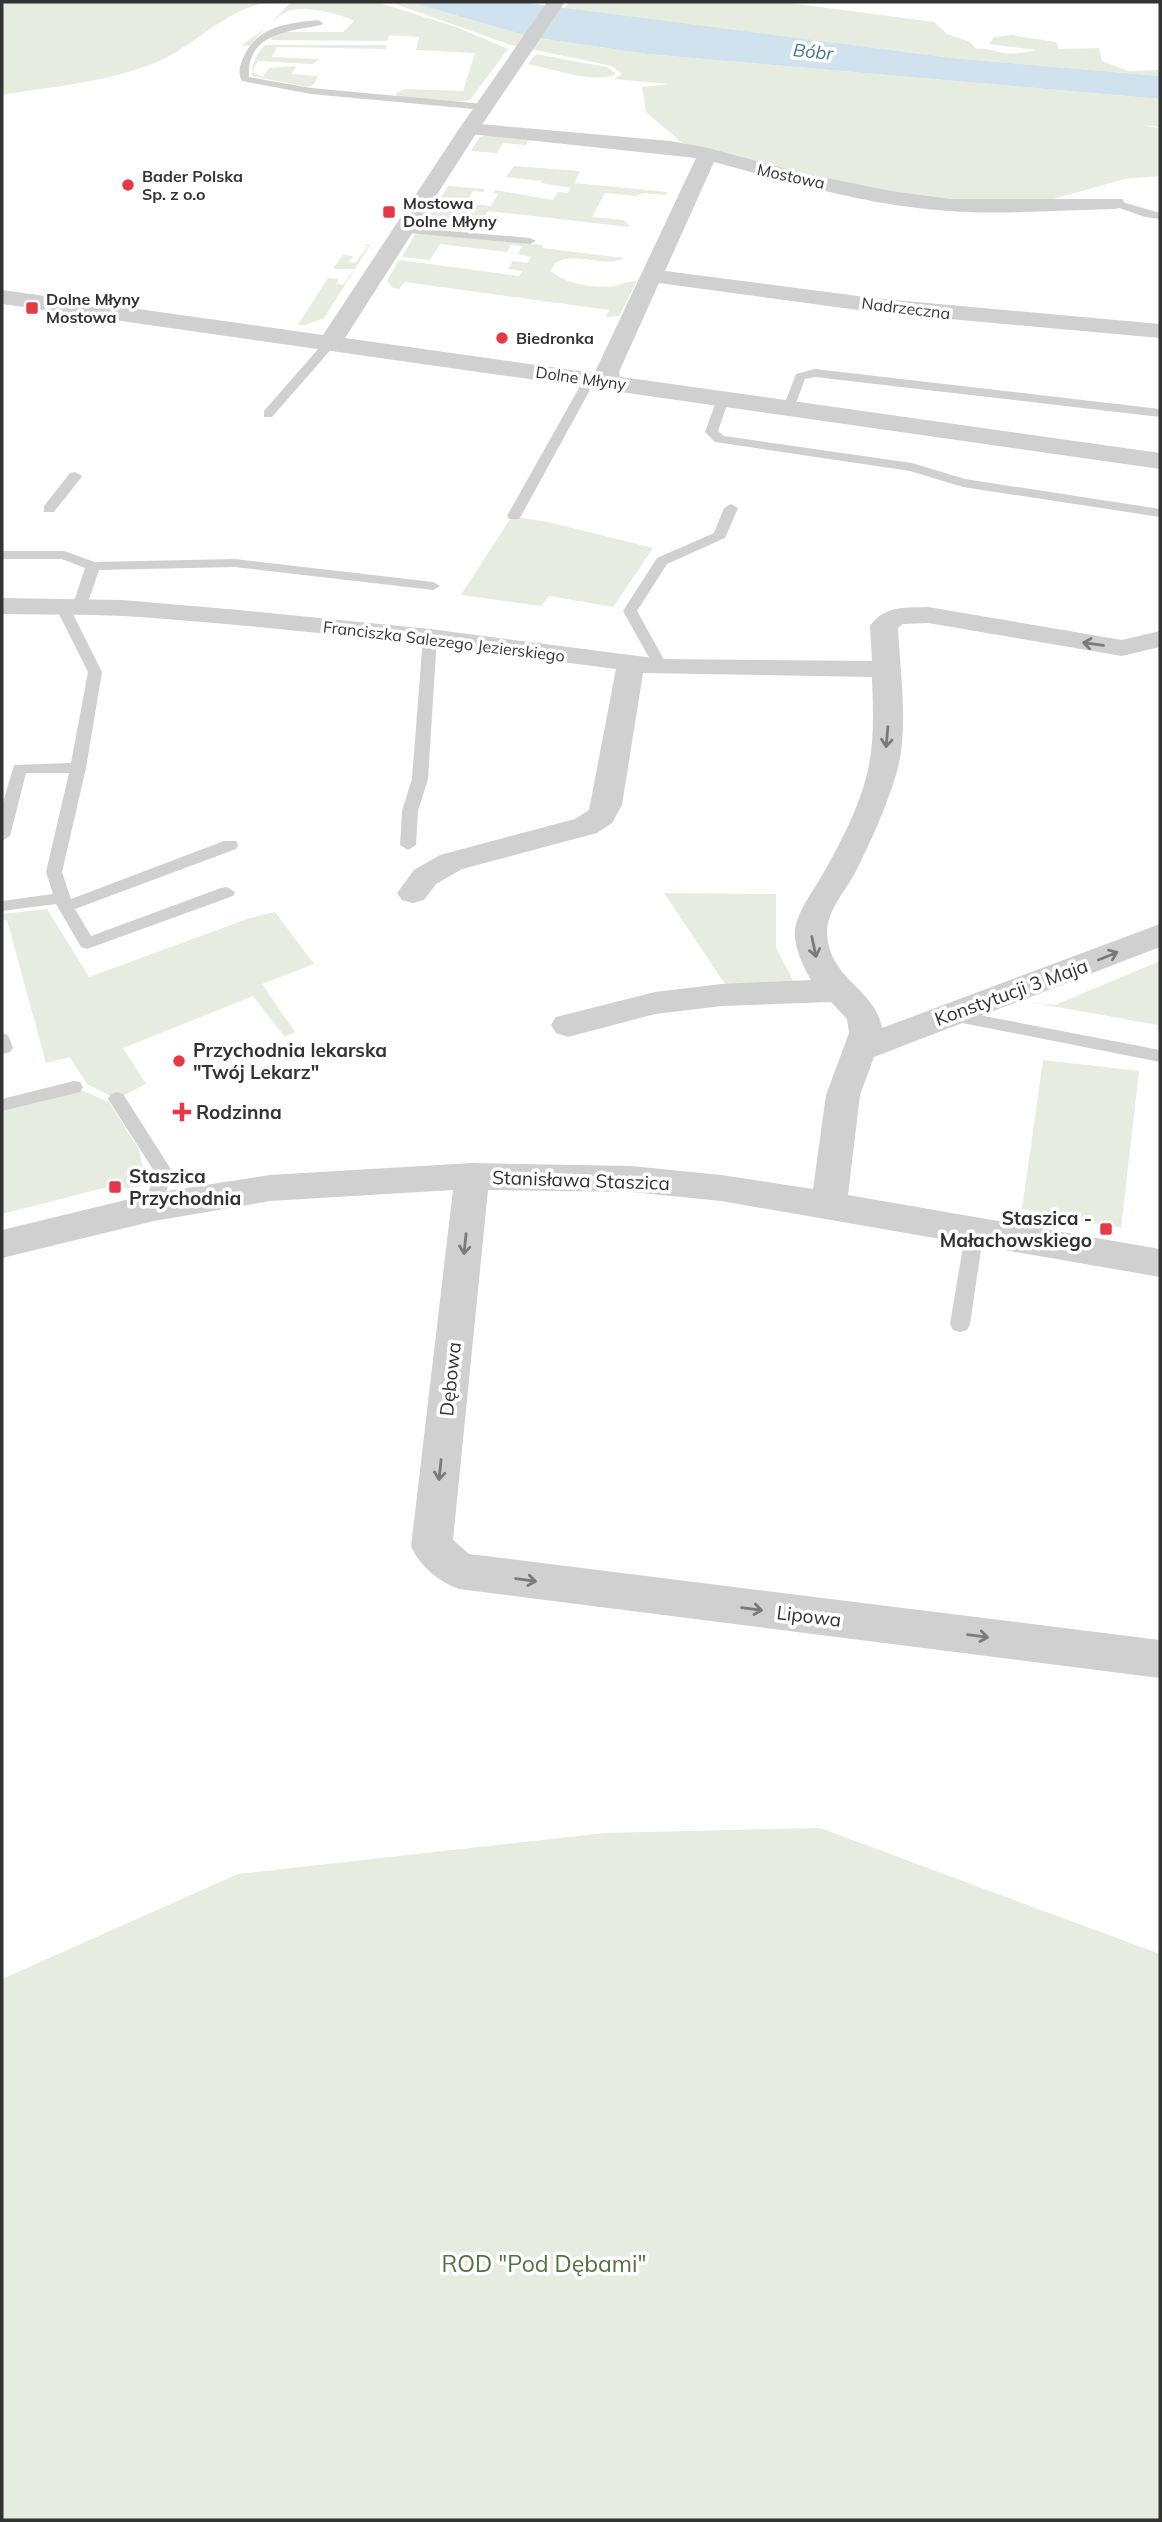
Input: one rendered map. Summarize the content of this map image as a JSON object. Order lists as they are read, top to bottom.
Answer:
{
  "streets": {
    "street": [
      "Mostowa",
      "Nadrzeczna",
      "Dolne Młyny",
      "Franciszka Salezego Jezierskiego",
      "Konstytucji 3 Maja",
      "Stanisława Staszica",
      "Dębowa",
      "Lipowa"
    ]
  },
  "crossings": [
    ["Stanisława Staszica", "Dębowa"],
    ["Dębowa", "Lipowa"]
  ],
  "one_way": ["Konstytucji 3 Maja", "Dębowa", "Lipowa"],
  "water": ["Bóbr"],
  "parks": ["ROD \"Pod Dębami\""],
  "places": {
    "other": ["Bader Polska Sp. z o.o", "Biedronka", "Przychodnia lekarska \"Twój Lekarz\""],
    "transit": [
      "Mostowa Dolne Młyny",
      "Dolne Młyny Mostowa",
      "Staszica Przychodnia",
      "Staszica - Małachowskiego"
    ],
    "health": ["Rodzinna"]
  }
}
